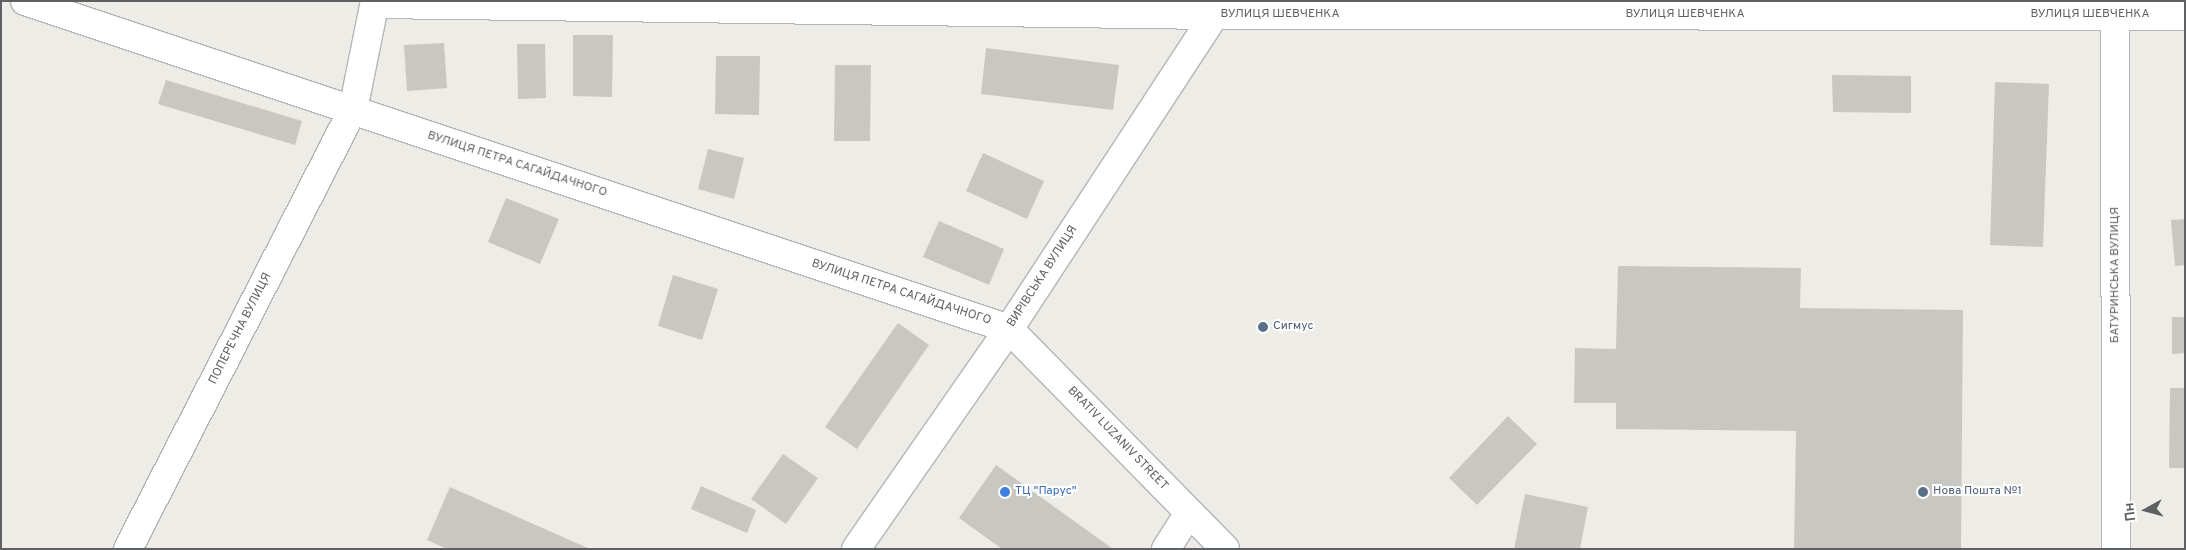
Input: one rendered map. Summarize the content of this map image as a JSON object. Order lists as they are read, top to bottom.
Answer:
{
  "streets": {
    "street": [
      "ВУЛИЦЯ ШЕВЧЕНКА",
      "ВУЛИЦЯ ПЕТРА САГАЙДАЧНОГО",
      "БАТУРИНСЬКА ВУЛИЦЯ",
      "ВИРІВСЬКА ВУЛИЦЯ",
      "ПОПЕРЕЧНА ВУЛИЦЯ",
      "BRATIV LUZANIV STREET"
    ]
  },
  "crossings": [
    ["ВУЛИЦЯ ШЕВЧЕНКА", "БАТУРИНСЬКА ВУЛИЦЯ"],
    ["ВУЛИЦЯ ШЕВЧЕНКА", "ВИРІВСЬКА ВУЛИЦЯ"],
    ["ВУЛИЦЯ ШЕВЧЕНКА", "ПОПЕРЕЧНА ВУЛИЦЯ"],
    ["ВУЛИЦЯ ПЕТРА САГАЙДАЧНОГО", "ВИРІВСЬКА ВУЛИЦЯ"],
    ["ВУЛИЦЯ ПЕТРА САГАЙДАЧНОГО", "ПОПЕРЕЧНА ВУЛИЦЯ"],
    ["ВУЛИЦЯ ПЕТРА САГАЙДАЧНОГО", "BRATIV LUZANIV STREET"],
    ["ВИРІВСЬКА ВУЛИЦЯ", "BRATIV LUZANIV STREET"]
  ],
  "places": ["Сигмус", "ТЦ \"Парус\"", "Нова Пошта №1"],
  "north": "left"
}
